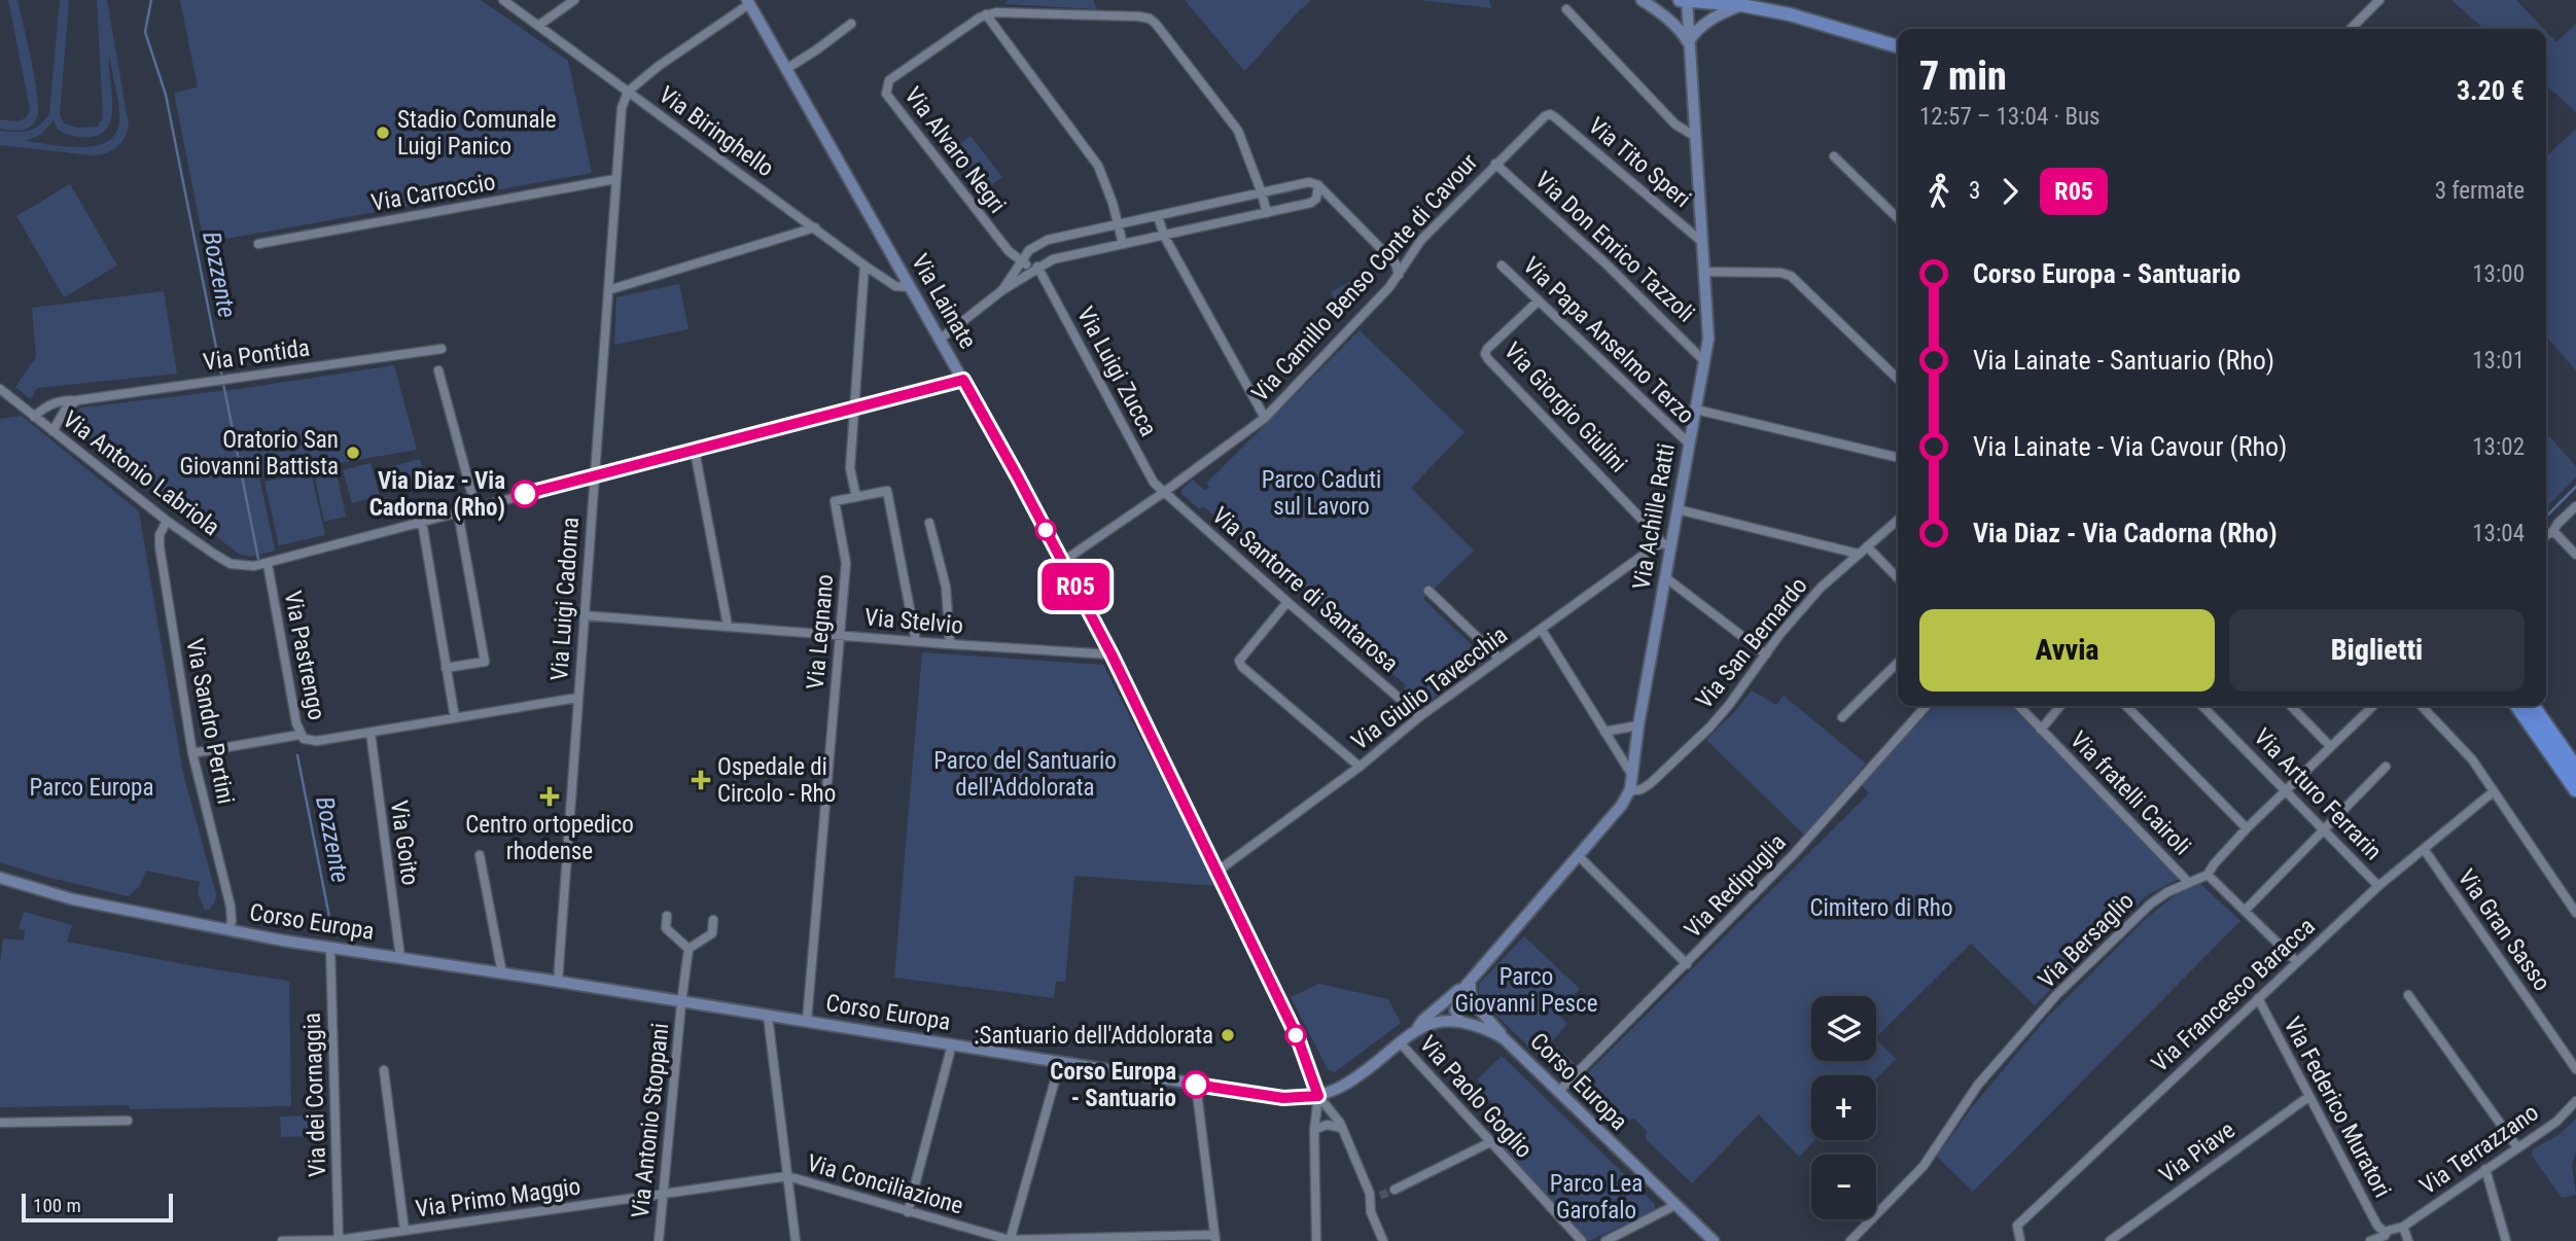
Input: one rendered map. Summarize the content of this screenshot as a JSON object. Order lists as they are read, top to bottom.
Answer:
{
  "streets": {
    "street": [
      "Via Biringhello",
      "Via Alvaro Negri",
      "Via Tito Speri",
      "Via Carroccio",
      "Via Don Enrico Tazzoli",
      "Via Camillo Benso Conte di Cavour",
      "Via Lainate",
      "Via Papa Anselmo Terzo",
      "Via Pontida",
      "Via Luigi Zucca",
      "Via Giorgio Giulini",
      "Via Antonio Labriola",
      "Via Achille Ratti",
      "Via Santorre di Santarosa",
      "Via Luigi Cadorna",
      "Via Stelvio",
      "Via Legnano",
      "Via San Bernardo",
      "Via Pastrengo",
      "Via Giulio Tavecchia",
      "Via Sandro Pertini",
      "Via fratelli Cairoli",
      "Via Arturo Ferrarin",
      "Via Goito",
      "Via Redipuglia",
      "Corso Europa",
      "Via Gran Sasso",
      "Via Bersaglio",
      "Via Francesco Baracca",
      "Via dei Cornaggia",
      "Via Paolo Goglio",
      "Via Federico Muratori",
      "Via Antonio Stoppani",
      "Via Terrazzano",
      "Via Piave",
      "Via Conciliazione",
      "Via Primo Maggio"
    ]
  },
  "crossings": [
    ["Via Biringhello", "Via Lainate"],
    ["Via Biringhello", "Via Luigi Cadorna"],
    ["Via Tito Speri", "Via Camillo Benso Conte di Cavour"],
    ["Via Tito Speri", "Via Achille Ratti"],
    ["Via Carroccio", "Via Luigi Cadorna"],
    ["Via Don Enrico Tazzoli", "Via Camillo Benso Conte di Cavour"],
    ["Via Don Enrico Tazzoli", "Via Achille Ratti"],
    ["Via Camillo Benso Conte di Cavour", "Via Lainate"],
    ["Via Camillo Benso Conte di Cavour", "Via Luigi Zucca"],
    ["Via Camillo Benso Conte di Cavour", "Via Santorre di Santarosa"],
    ["Via Lainate", "Via Antonio Labriola"],
    ["Via Lainate", "Via Stelvio"],
    ["Via Lainate", "Via Giulio Tavecchia"],
    ["Via Lainate", "Corso Europa"],
    ["Via Papa Anselmo Terzo", "Via Giorgio Giulini"],
    ["Via Papa Anselmo Terzo", "Via Achille Ratti"],
    ["Via Pontida", "Via Antonio Labriola"],
    ["Via Luigi Zucca", "Via Santorre di Santarosa"],
    ["Via Giorgio Giulini", "Via Achille Ratti"],
    ["Via Giorgio Giulini", "Via Giulio Tavecchia"],
    ["Via Antonio Labriola", "Via Luigi Cadorna"],
    ["Via Antonio Labriola", "Via Pastrengo"],
    ["Via Antonio Labriola", "Via Sandro Pertini"],
    ["Via Achille Ratti", "Via San Bernardo"],
    ["Via Achille Ratti", "Via Giulio Tavecchia"],
    ["Via Achille Ratti", "Corso Europa"],
    ["Via Santorre di Santarosa", "Via Giulio Tavecchia"],
    ["Via Luigi Cadorna", "Via Stelvio"],
    ["Via Luigi Cadorna", "Corso Europa"],
    ["Via Stelvio", "Via Legnano"],
    ["Via Legnano", "Corso Europa"],
    ["Via Pastrengo", "Via Goito"],
    ["Via Sandro Pertini", "Corso Europa"],
    ["Via fratelli Cairoli", "Via Bersaglio"],
    ["Via fratelli Cairoli", "Via Francesco Baracca"],
    ["Via Arturo Ferrarin", "Via Bersaglio"],
    ["Via Arturo Ferrarin", "Via Francesco Baracca"],
    ["Via Goito", "Corso Europa"],
    ["Via Redipuglia", "Corso Europa"],
    ["Corso Europa", "Via dei Cornaggia"],
    ["Corso Europa", "Via Paolo Goglio"],
    ["Corso Europa", "Via Antonio Stoppani"],
    ["Via Gran Sasso", "Via Francesco Baracca"],
    ["Via Francesco Baracca", "Via Federico Muratori"],
    ["Via dei Cornaggia", "Via Primo Maggio"],
    ["Via Federico Muratori", "Via Terrazzano"],
    ["Via Federico Muratori", "Via Piave"],
    ["Via Antonio Stoppani", "Via Conciliazione"],
    ["Via Antonio Stoppani", "Via Primo Maggio"],
    ["Via Conciliazione", "Via Primo Maggio"]
  ],
  "water": ["Bozzente"],
  "parks": [
    "Parco Caduti sul Lavoro",
    "Parco del Santuario dell'Addolorata",
    "Parco Europa",
    "Cimitero di Rho",
    "Parco Giovanni Pesce",
    "Parco Lea Garofalo"
  ],
  "places": {
    "other": [
      "Stadio Comunale Luigi Panico",
      "Oratorio San Giovanni Battista",
      "Via Diaz - Via Cadorna (Rho)",
      ":Santuario dell'Addolorata",
      "Corso Europa - Santuario"
    ],
    "health": ["Ospedale di Circolo - Rho", "Centro ortopedico rhodense"]
  },
  "lines": ["bus line R05"],
  "scale_bar": "100 m",
  "page": {
    "on_map": "R05",
    "heading": ["7 min", "12:57 – 13:04 · Bus", "3.20 €"],
    "legs": ["3", "R05", "3 fermate"],
    "list": [
      {
        "name": "Corso Europa - Santuario",
        "value": "13:00"
      },
      {
        "name": "Via Lainate - Santuario (Rho)",
        "value": "13:01"
      },
      {
        "name": "Via Lainate - Via Cavour (Rho)",
        "value": "13:02"
      },
      {
        "name": "Via Diaz - Via Cadorna (Rho)",
        "value": "13:04"
      }
    ],
    "buttons": ["Avvia", "Biglietti"],
    "map_buttons": ["+", "−"],
    "scale": "100 m"
  }
}
